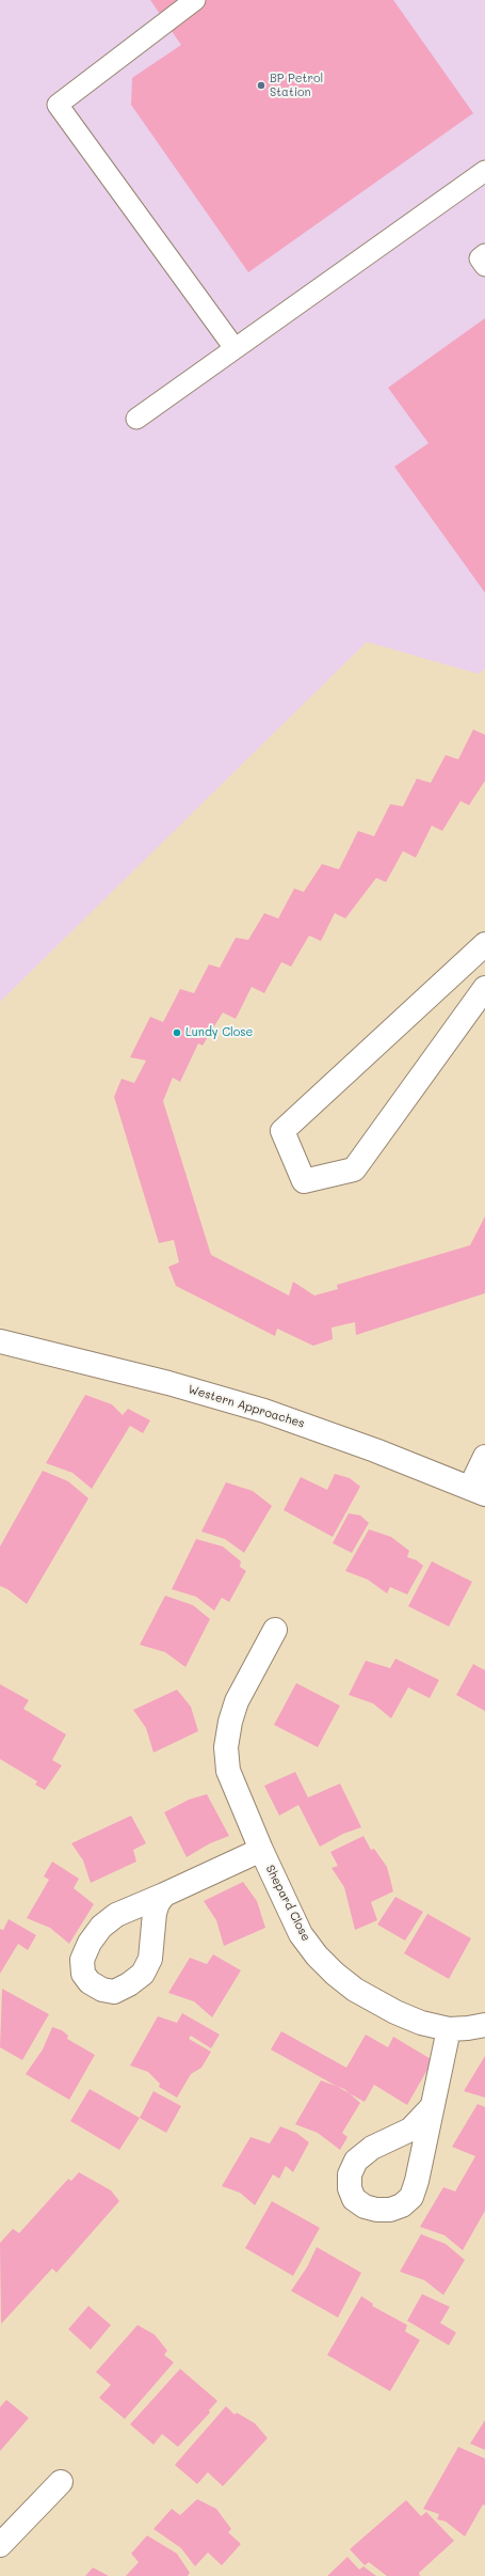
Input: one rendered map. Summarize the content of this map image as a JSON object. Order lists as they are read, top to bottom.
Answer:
{
  "streets": {
    "street": ["Western Approaches", "Shepard Close"]
  },
  "places": ["BP Petrol Station", "Lundy Close"]
}
